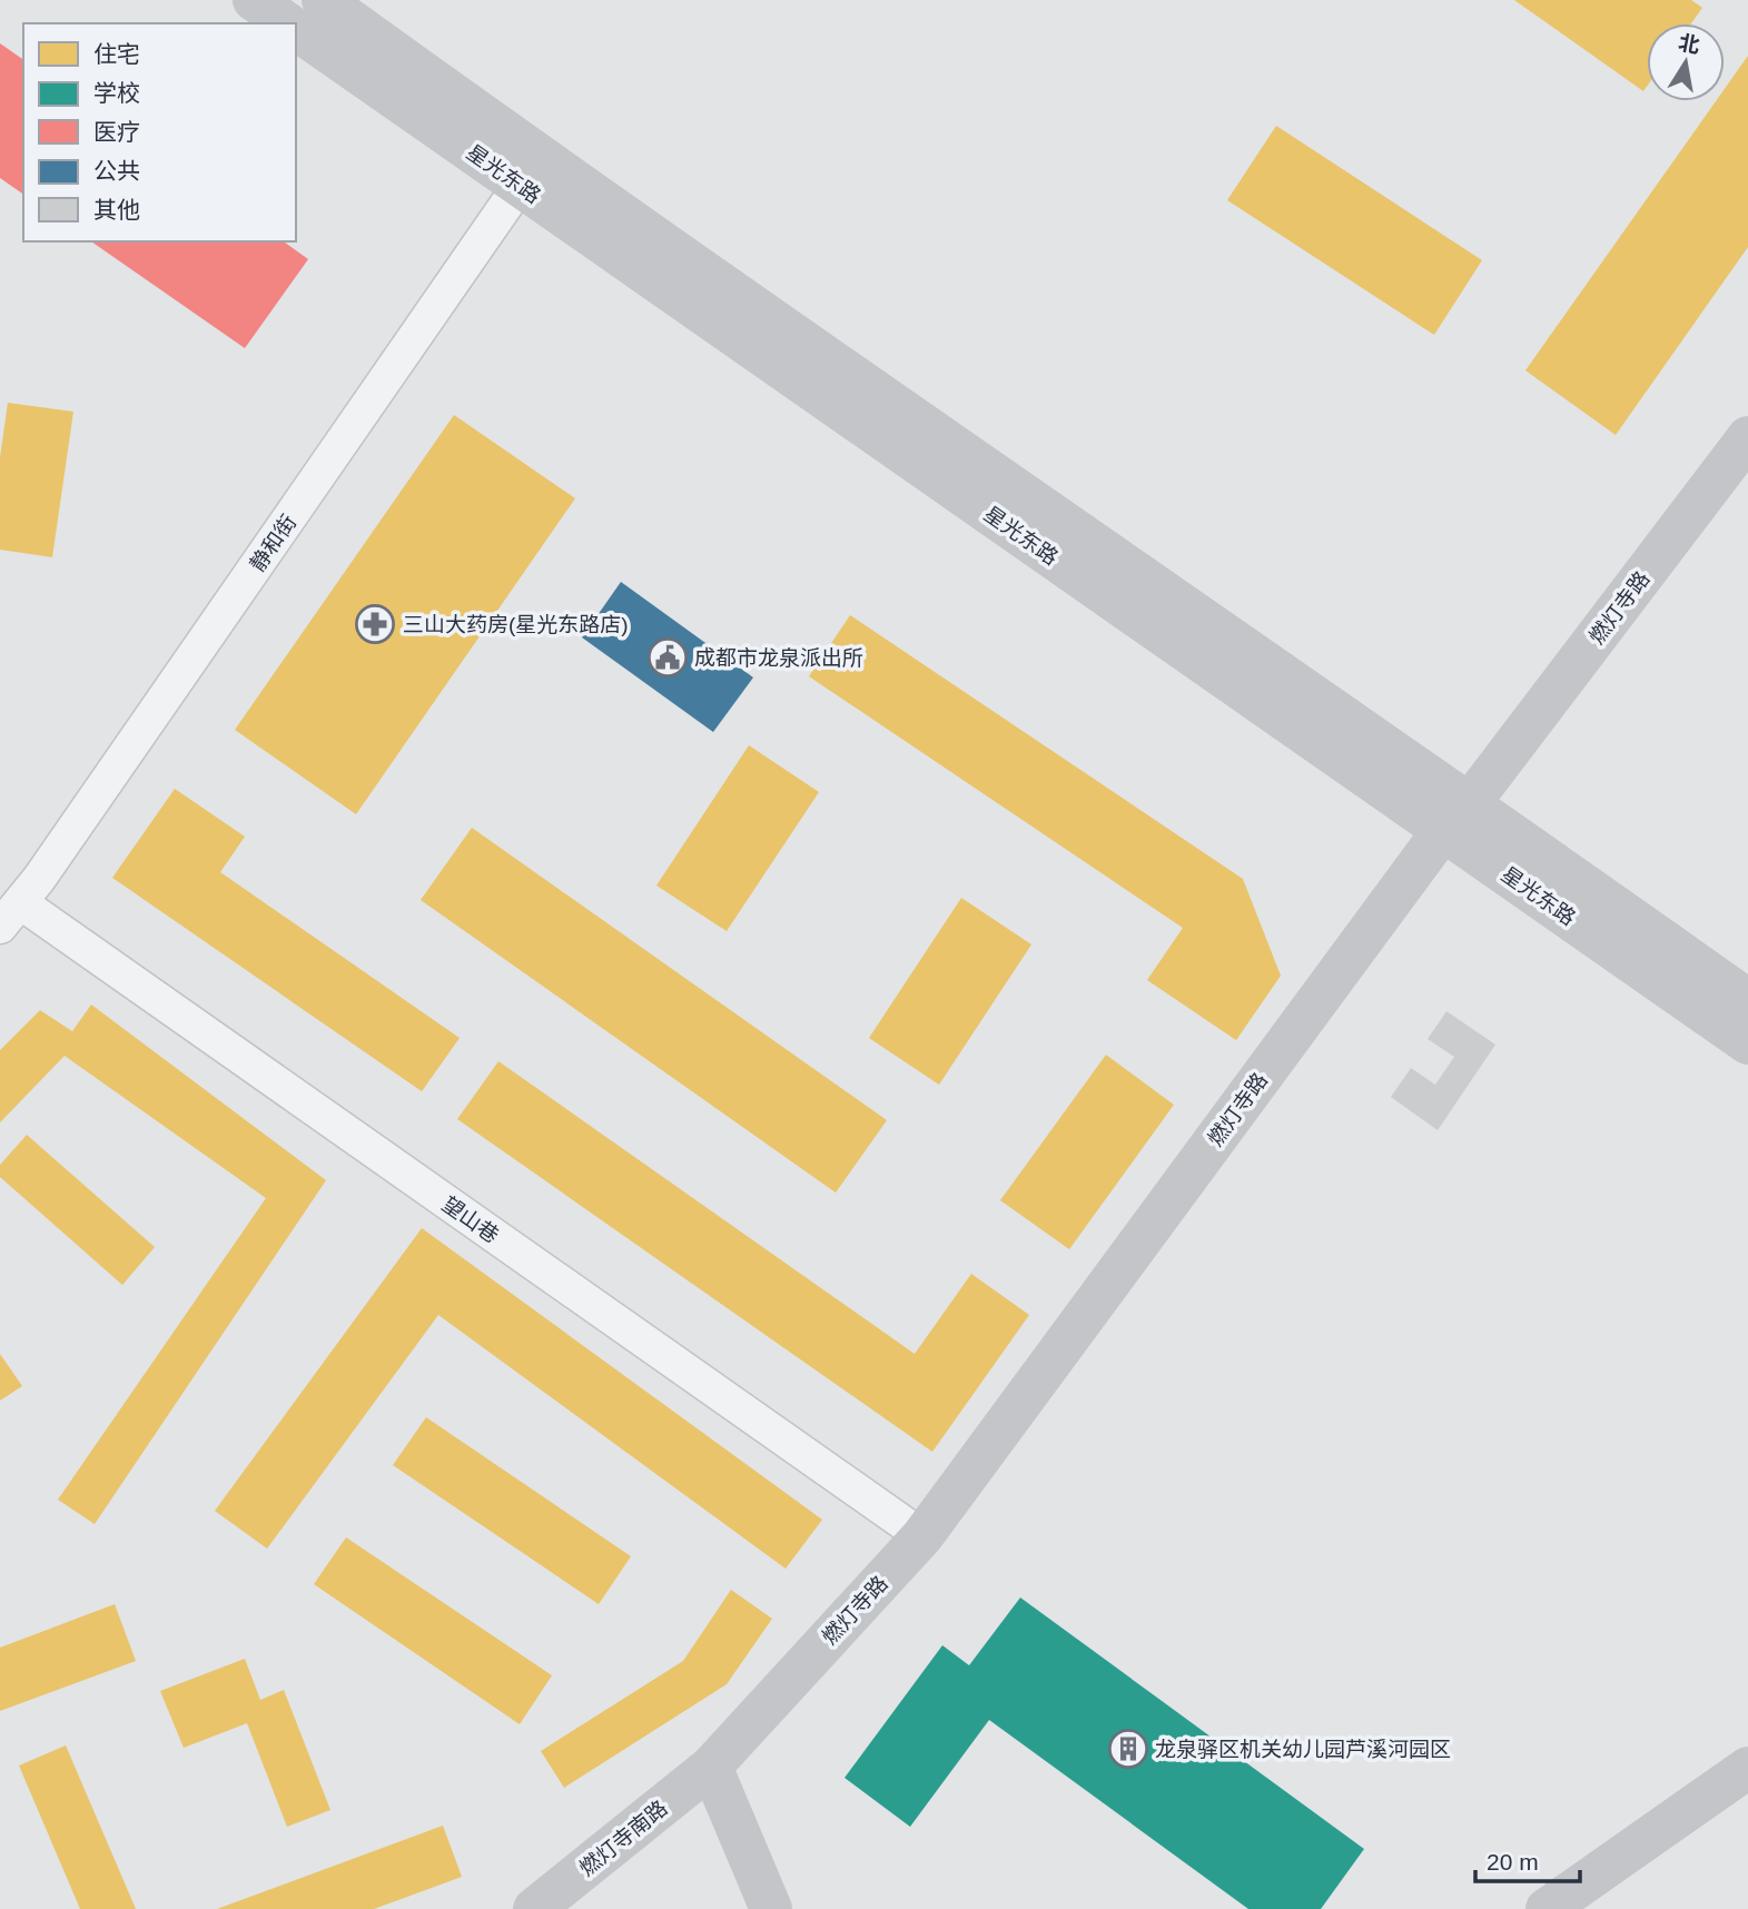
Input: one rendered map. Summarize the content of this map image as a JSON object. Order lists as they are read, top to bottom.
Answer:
{
  "streets": {
    "main road": ["星光东路", "燃灯寺路", "燃灯寺南路"],
    "street": ["静和街", "望山巷"]
  },
  "crossings": [
    ["星光东路", "静和街"],
    ["星光东路", "燃灯寺路"],
    ["静和街", "望山巷"],
    ["燃灯寺路", "望山巷"],
    ["燃灯寺路", "燃灯寺南路"]
  ],
  "places": {
    "pharmacy": ["三山大药房(星光东路店)"],
    "public building": ["成都市龙泉派出所"],
    "building": ["龙泉驿区机关幼儿园芦溪河园区"]
  },
  "legend": [
    "住宅",
    "学校",
    "医疗",
    "公共",
    "其他"
  ],
  "scale_bar": "20 m",
  "north": "top"
}
